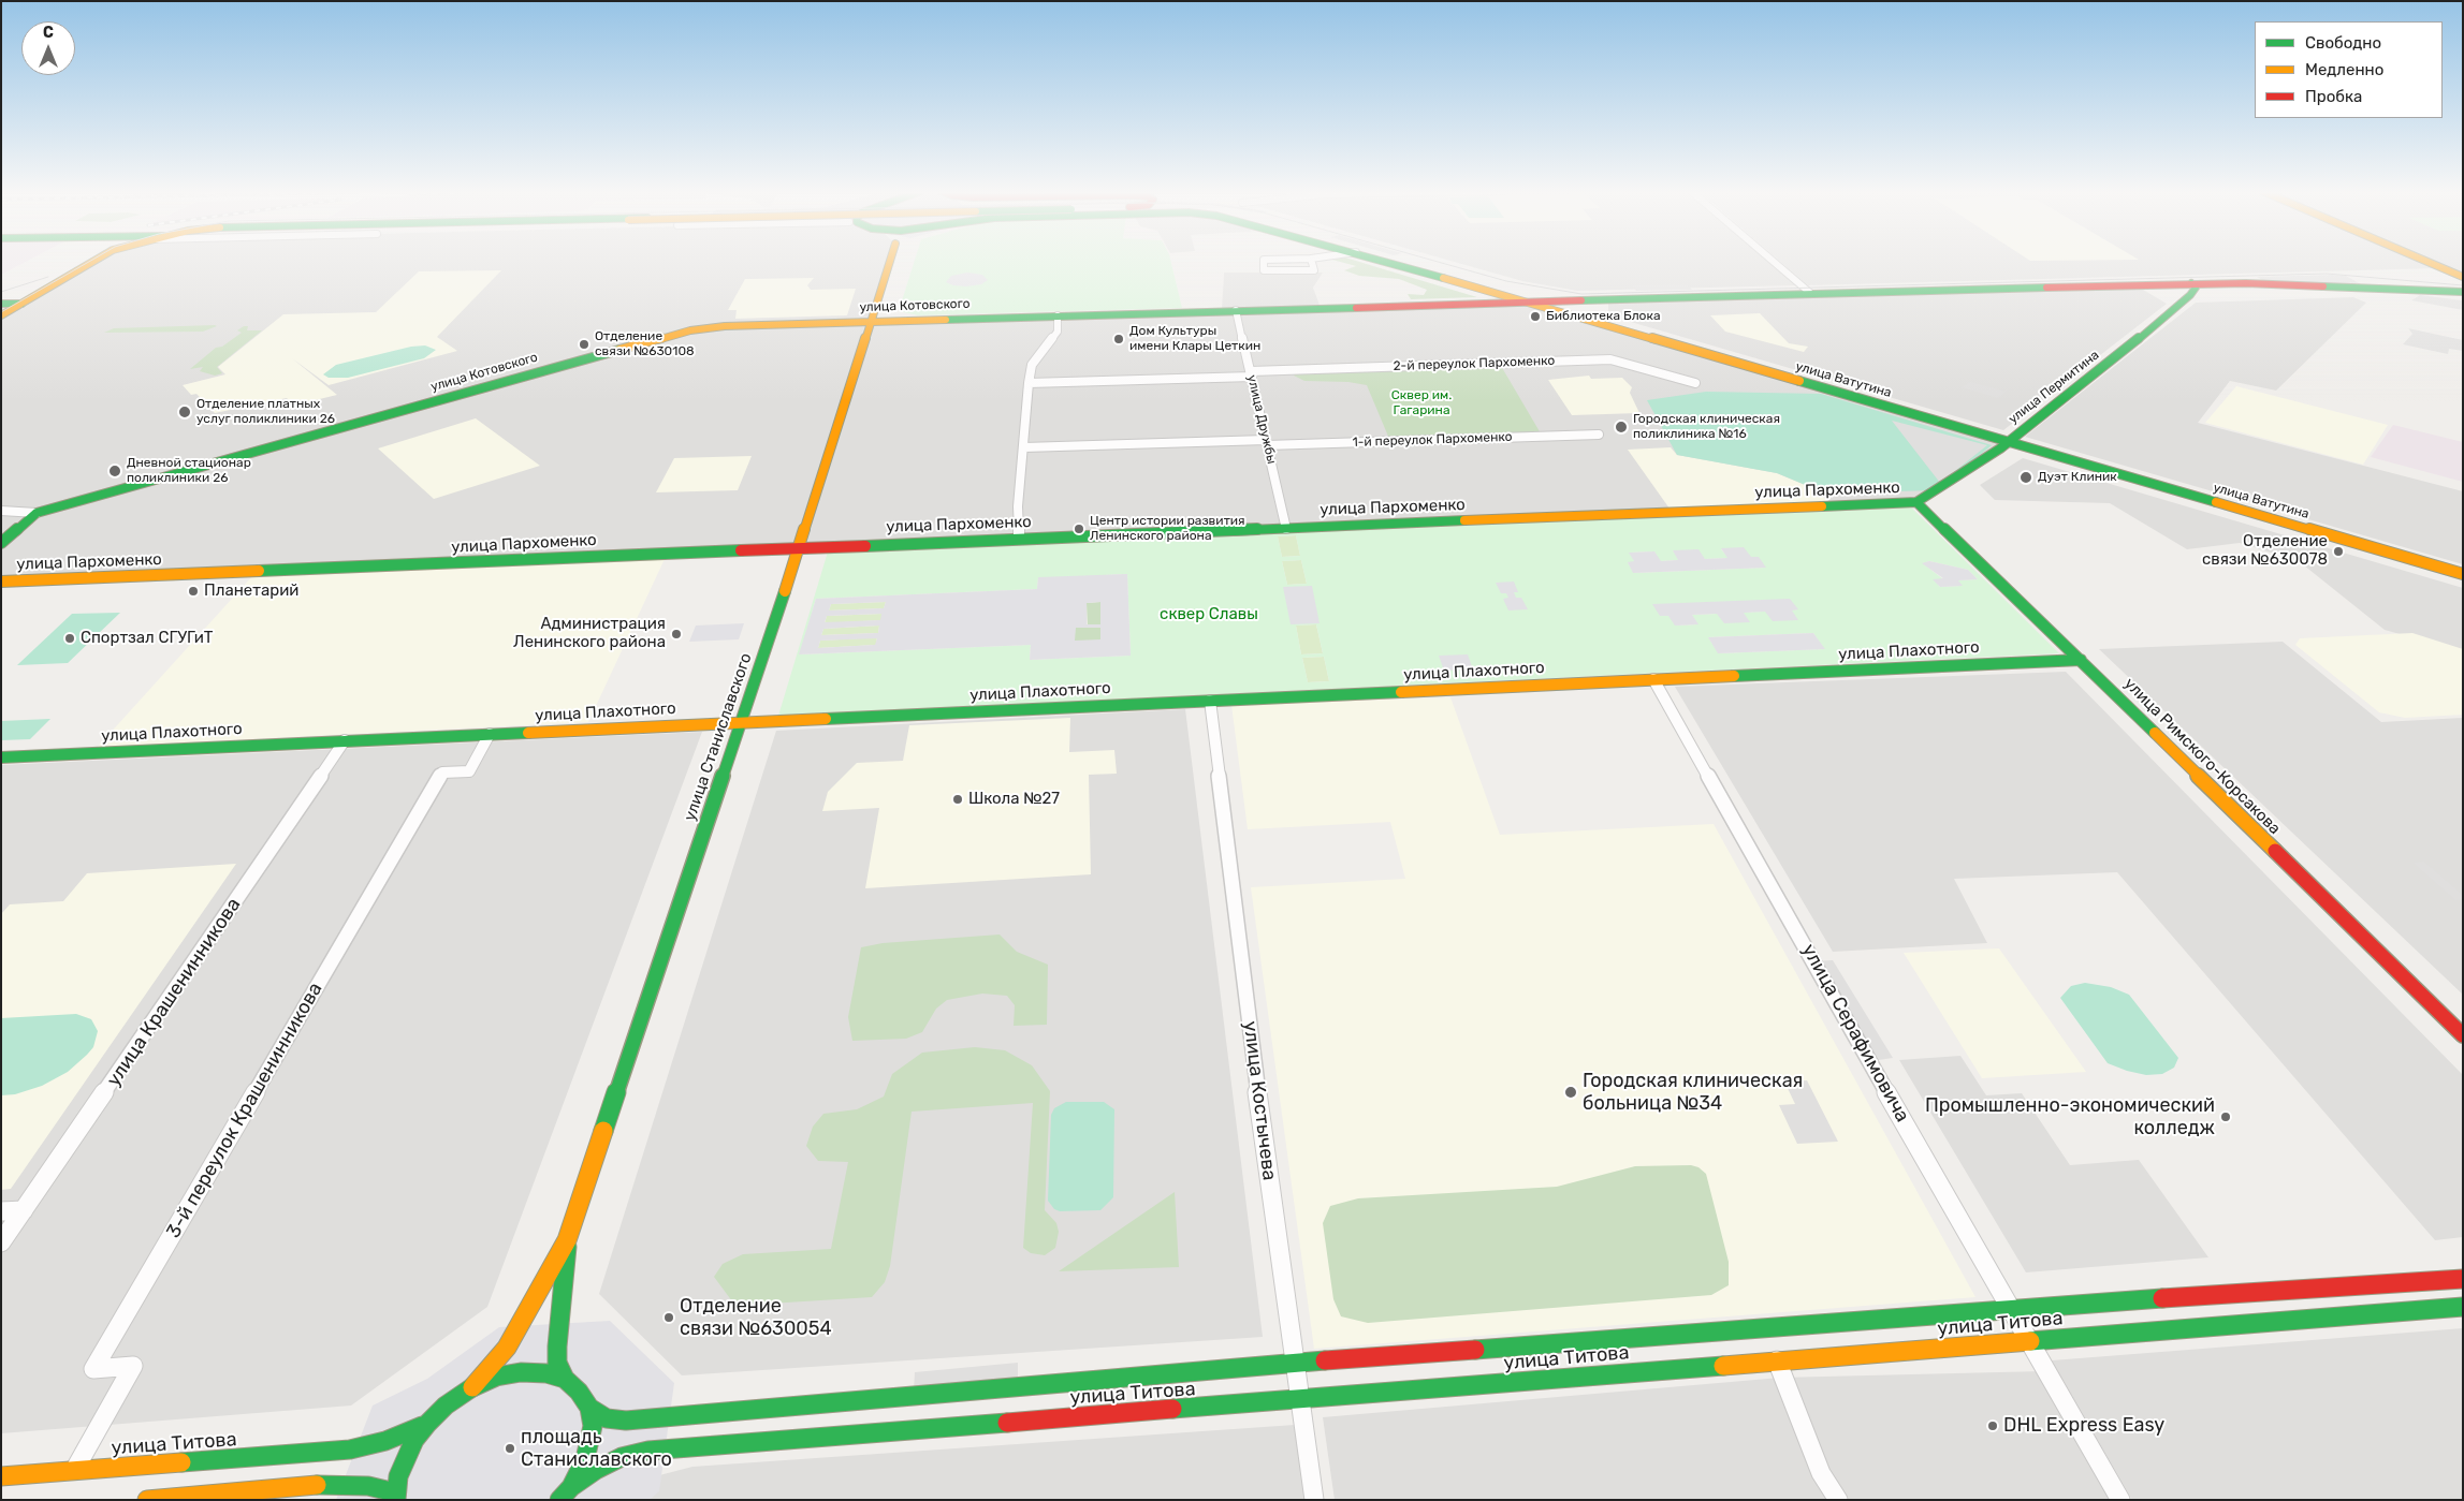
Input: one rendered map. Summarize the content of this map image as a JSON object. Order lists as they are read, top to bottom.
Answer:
{
  "streets": {
    "main road": [
      "улица Котовского",
      "улица Ватутина",
      "улица Пермитина",
      "улица Пархоменко",
      "улица Плахотного",
      "улица Станиславского",
      "улица Римского-Корсакова",
      "улица Титова"
    ],
    "street": [
      "2-й переулок Пархоменко",
      "улица Дружбы",
      "1-й переулок Пархоменко",
      "улица Крашенинникова",
      "улица Серафимовича",
      "улица Костычева",
      "3-й переулок Крашенинникова"
    ]
  },
  "crossings": [
    ["улица Котовского", "улица Ватутина"],
    ["улица Котовского", "улица Пермитина"],
    ["улица Котовского", "улица Дружбы"],
    ["улица Котовского", "улица Станиславского"],
    ["2-й переулок Пархоменко", "улица Дружбы"],
    ["улица Ватутина", "улица Пермитина"],
    ["улица Пермитина", "улица Пархоменко"],
    ["улица Пермитина", "улица Римского-Корсакова"],
    ["улица Дружбы", "1-й переулок Пархоменко"],
    ["улица Дружбы", "улица Пархоменко"],
    ["улица Пархоменко", "улица Станиславского"],
    ["улица Пархоменко", "улица Римского-Корсакова"],
    ["улица Плахотного", "улица Станиславского"],
    ["улица Плахотного", "улица Римского-Корсакова"],
    ["улица Плахотного", "улица Крашенинникова"],
    ["улица Плахотного", "улица Серафимовича"],
    ["улица Плахотного", "улица Костычева"],
    ["улица Плахотного", "3-й переулок Крашенинникова"],
    ["улица Серафимовича", "улица Титова"],
    ["улица Костычева", "улица Титова"],
    ["3-й переулок Крашенинникова", "улица Титова"]
  ],
  "parks": ["Сквер им. Гагарина", "сквер Славы"],
  "places": [
    "Библиотека Блока",
    "Дом Культуры имени Клары Цеткин",
    "Отделение связи №630108",
    "Отделение платных услуг поликлиники 26",
    "Городская клиническая поликлиника №16",
    "Дневной стационар поликлиники 26",
    "Дуэт Клиник",
    "Центр истории развития Ленинского района",
    "Отделение связи №630078",
    "Планетарий",
    "Администрация Ленинского района",
    "Спортзал СГУГиТ",
    "Школа №27",
    "Городская клиническая больница №34",
    "Промышленно-экономический колледж",
    "Отделение связи №630054",
    "DHL Express Easy",
    "площадь Станиславского"
  ],
  "legend": ["Свободно", "Медленно", "Пробка"],
  "north": "top"
}
